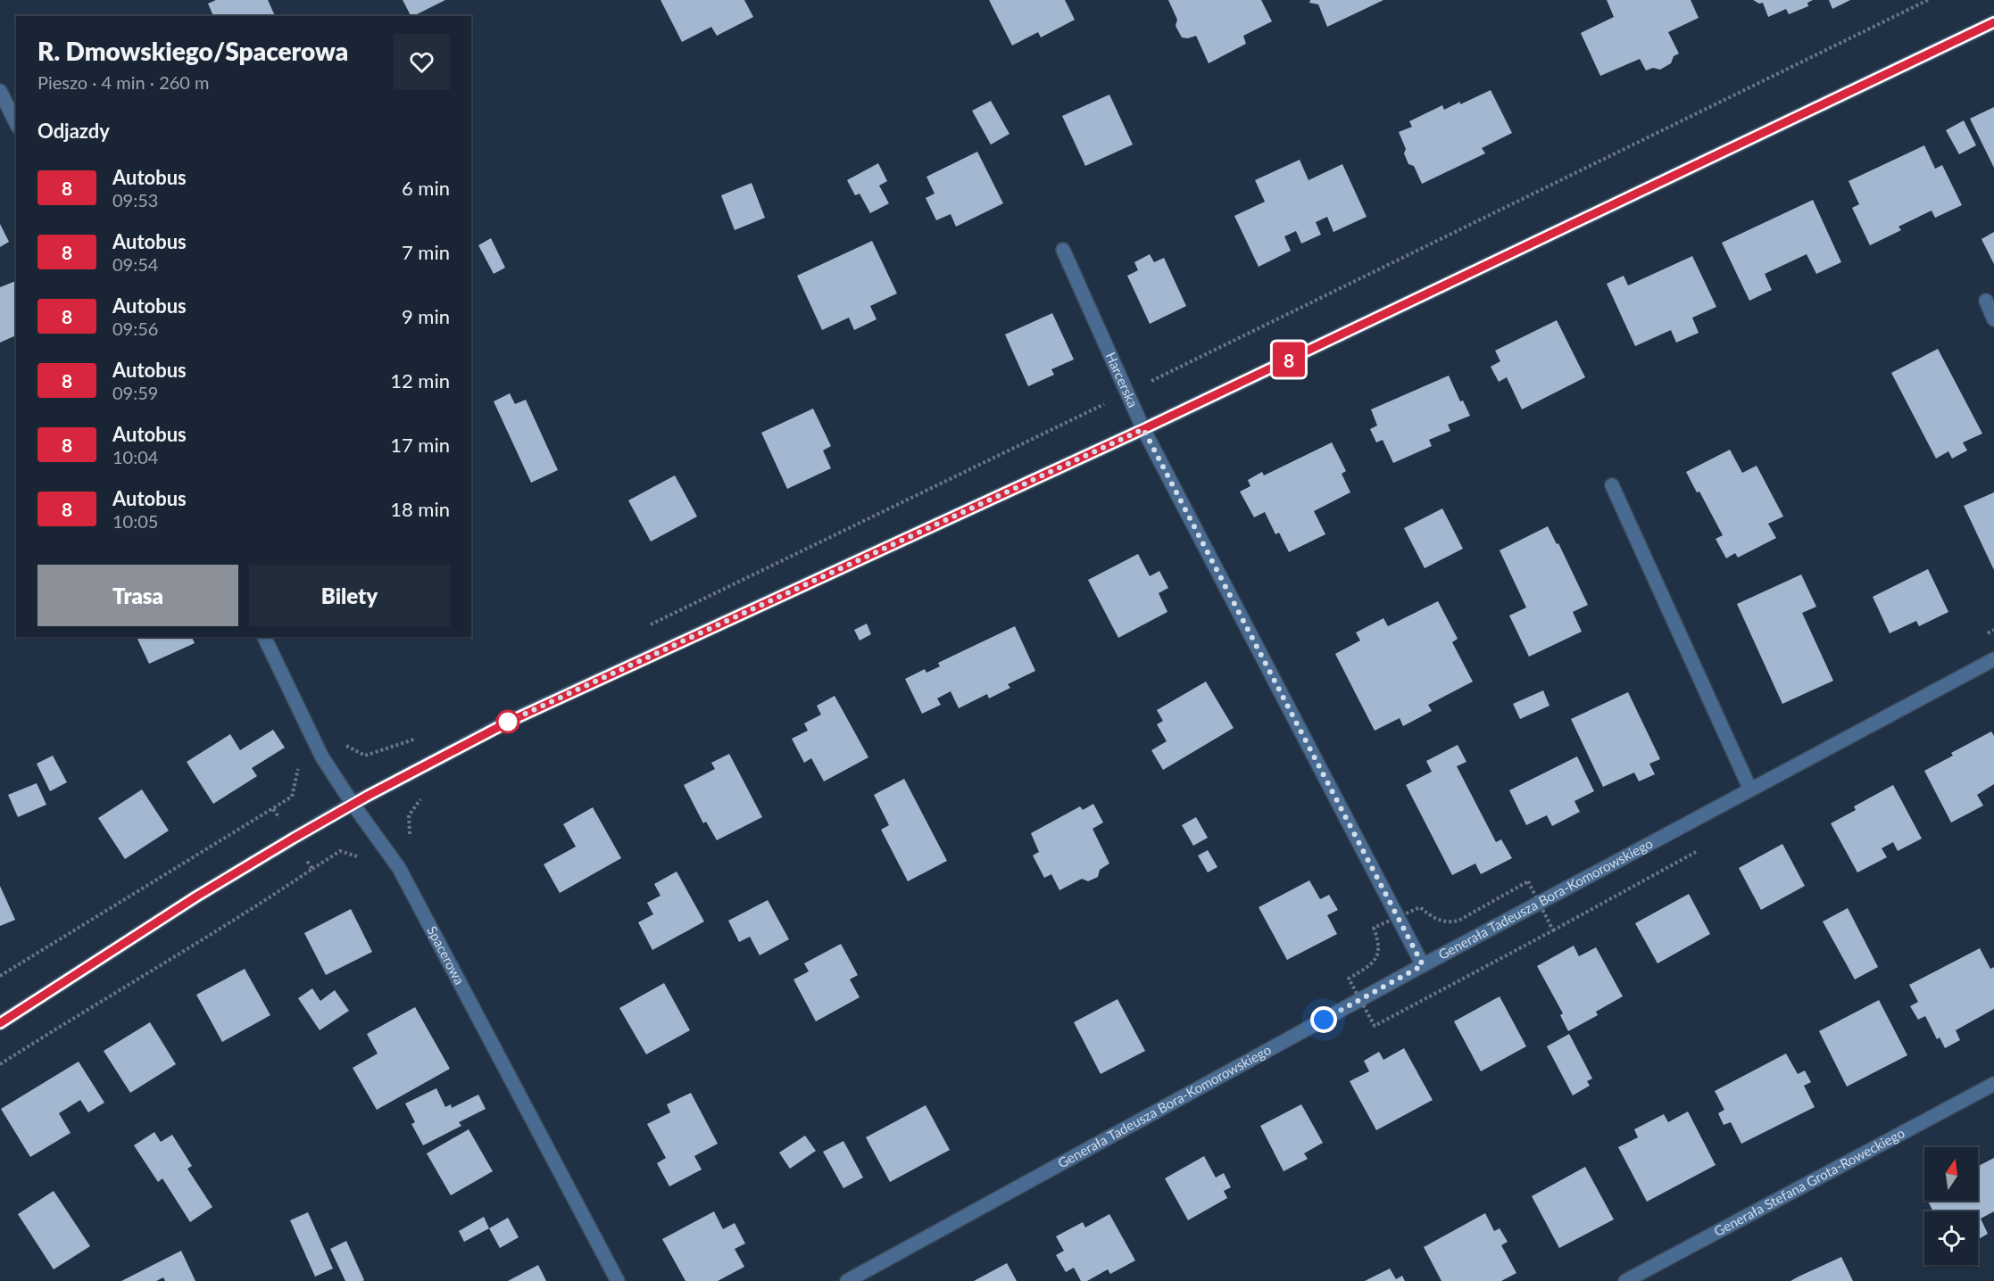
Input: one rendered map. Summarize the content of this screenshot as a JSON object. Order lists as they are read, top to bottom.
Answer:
{
  "streets": {
    "street": [
      "Harcerska",
      "Generała Tadeusza Bora-Komorowskiego",
      "Spacerowa",
      "Generała Stefana Grota-Roweckiego"
    ]
  },
  "crossings": [
    ["Harcerska", "Generała Tadeusza Bora-Komorowskiego"]
  ],
  "lines": ["bus line 8"],
  "north": "top",
  "page": {
    "on_map": "8",
    "heading": [
      ["R. Dmowskiego/Spacerowa", "Pieszo · 4 min · 260 m"],
      "Odjazdy"
    ],
    "list": [
      {
        "mark": "8",
        "name": "Autobus",
        "note": "09:53",
        "value": "6 min"
      },
      {
        "mark": "8",
        "name": "Autobus",
        "note": "09:54",
        "value": "7 min"
      },
      {
        "mark": "8",
        "name": "Autobus",
        "note": "09:56",
        "value": "9 min"
      },
      {
        "mark": "8",
        "name": "Autobus",
        "note": "09:59",
        "value": "12 min"
      },
      {
        "mark": "8",
        "name": "Autobus",
        "note": "10:04",
        "value": "17 min"
      },
      {
        "mark": "8",
        "name": "Autobus",
        "note": "10:05",
        "value": "18 min"
      }
    ],
    "buttons": ["Trasa", "Bilety"]
  }
}
